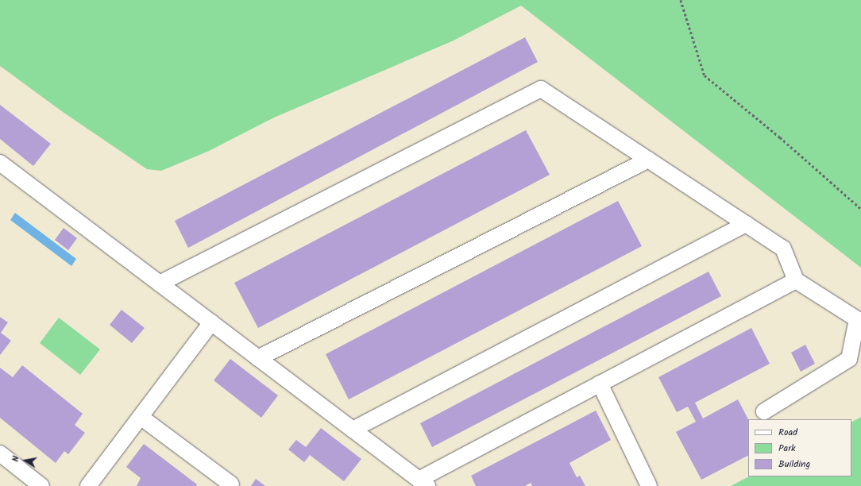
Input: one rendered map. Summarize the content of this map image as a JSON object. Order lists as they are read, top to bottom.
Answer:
{
  "legend": ["Road", "Park", "Building"],
  "north": "left"
}
